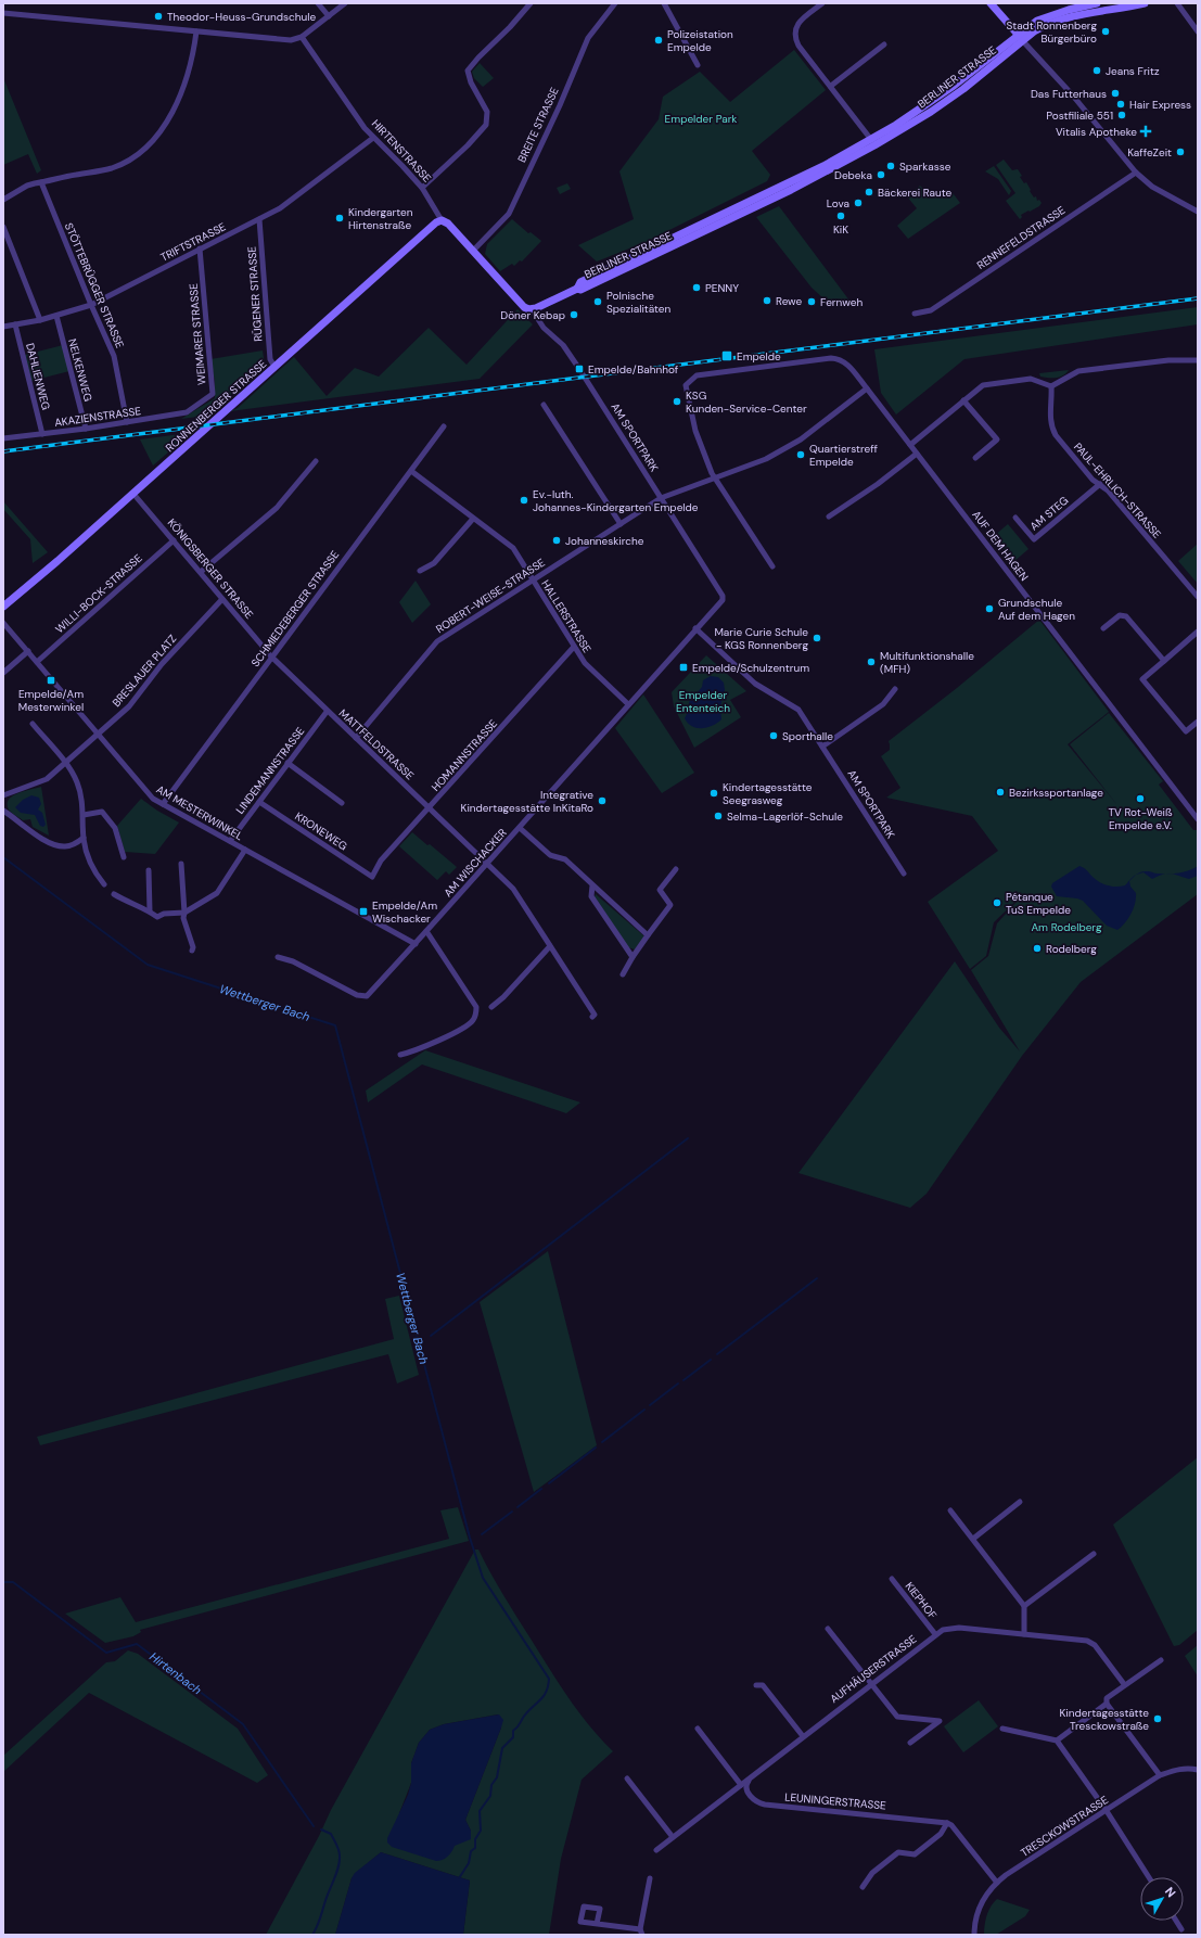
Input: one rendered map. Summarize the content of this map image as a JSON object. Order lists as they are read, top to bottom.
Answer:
{
  "streets": {
    "street": [
      "BERLINER STRASSE",
      "BREITE STRASSE",
      "HIRTENSTRASSE",
      "RENNEFELDSTRASSE",
      "TRIFTSTRASSE",
      "STÖTTEBRÜGGER STRASSE",
      "RÜGENER STRASSE",
      "WEIMARER STRASSE",
      "NELKENWEG",
      "DAHLIENWEG",
      "RONNENBERGER STRASSE",
      "AKAZIENSTRASSE",
      "AM SPORTPARK",
      "PAUL-EHRLICH-STRASSE",
      "AM STEG",
      "AUF DEM HAGEN",
      "KÖNIGSBERGER STRASSE",
      "WILLI-BOCK-STRASSE",
      "ROBERT-WEISE-STRASSE",
      "SCHMIEDEBERGER STRASSE",
      "HALLERSTRASSE",
      "BRESLAUER PLATZ",
      "MATTFELDSTRASSE",
      "HOMANNSTRASSE",
      "LINDEMANNSTRASSE",
      "AM MESTERWINKEL",
      "KRONEWEG",
      "AM WISCHACKER",
      "KIEPHOF",
      "AUFHÄUSERSTRASSE",
      "LEUNINGERSTRASSE",
      "TRESCKOWSTRASSE"
    ]
  },
  "crossings": [
    ["BERLINER STRASSE", "HIRTENSTRASSE"],
    ["BERLINER STRASSE", "AM SPORTPARK"],
    ["BREITE STRASSE", "HIRTENSTRASSE"],
    ["HIRTENSTRASSE", "TRIFTSTRASSE"],
    ["HIRTENSTRASSE", "RONNENBERGER STRASSE"],
    ["HIRTENSTRASSE", "AM SPORTPARK"],
    ["TRIFTSTRASSE", "STÖTTEBRÜGGER STRASSE"],
    ["TRIFTSTRASSE", "RÜGENER STRASSE"],
    ["TRIFTSTRASSE", "WEIMARER STRASSE"],
    ["TRIFTSTRASSE", "NELKENWEG"],
    ["TRIFTSTRASSE", "DAHLIENWEG"],
    ["STÖTTEBRÜGGER STRASSE", "AKAZIENSTRASSE"],
    ["RÜGENER STRASSE", "RONNENBERGER STRASSE"],
    ["WEIMARER STRASSE", "AKAZIENSTRASSE"],
    ["NELKENWEG", "AKAZIENSTRASSE"],
    ["DAHLIENWEG", "AKAZIENSTRASSE"],
    ["RONNENBERGER STRASSE", "KÖNIGSBERGER STRASSE"],
    ["AM SPORTPARK", "ROBERT-WEISE-STRASSE"],
    ["AM SPORTPARK", "AM WISCHACKER"],
    ["PAUL-EHRLICH-STRASSE", "AM STEG"],
    ["AUF DEM HAGEN", "ROBERT-WEISE-STRASSE"],
    ["KÖNIGSBERGER STRASSE", "WILLI-BOCK-STRASSE"],
    ["KÖNIGSBERGER STRASSE", "SCHMIEDEBERGER STRASSE"],
    ["KÖNIGSBERGER STRASSE", "BRESLAUER PLATZ"],
    ["KÖNIGSBERGER STRASSE", "MATTFELDSTRASSE"],
    ["WILLI-BOCK-STRASSE", "AM MESTERWINKEL"],
    ["ROBERT-WEISE-STRASSE", "HALLERSTRASSE"],
    ["ROBERT-WEISE-STRASSE", "MATTFELDSTRASSE"],
    ["SCHMIEDEBERGER STRASSE", "HALLERSTRASSE"],
    ["SCHMIEDEBERGER STRASSE", "MATTFELDSTRASSE"],
    ["SCHMIEDEBERGER STRASSE", "AM MESTERWINKEL"],
    ["HALLERSTRASSE", "HOMANNSTRASSE"],
    ["HALLERSTRASSE", "AM WISCHACKER"],
    ["BRESLAUER PLATZ", "AM MESTERWINKEL"],
    ["MATTFELDSTRASSE", "HOMANNSTRASSE"],
    ["MATTFELDSTRASSE", "LINDEMANNSTRASSE"],
    ["MATTFELDSTRASSE", "AM WISCHACKER"],
    ["HOMANNSTRASSE", "KRONEWEG"],
    ["LINDEMANNSTRASSE", "AM MESTERWINKEL"],
    ["LINDEMANNSTRASSE", "KRONEWEG"],
    ["AM MESTERWINKEL", "AM WISCHACKER"],
    ["KIEPHOF", "AUFHÄUSERSTRASSE"],
    ["AUFHÄUSERSTRASSE", "LEUNINGERSTRASSE"]
  ],
  "water": ["Wettberger Bach", "Hirtenbach"],
  "parks": ["Empelder Park", "Empelder Ententeich", "Am Rodelberg"],
  "places": {
    "other": [
      "Theodor-Heuss-Grundschule",
      "Stadt Ronnenberg Bürgerbüro",
      "Polizeistation Empelde",
      "Jeans Fritz",
      "Das Futterhaus",
      "Hair Express",
      "Postfiliale 551",
      "KaffeZeit",
      "Sparkasse",
      "Debeka",
      "Bäckerei Raute",
      "Lova",
      "KiK",
      "Kindergarten Hirtenstraße",
      "PENNY",
      "Rewe",
      "Polnische Spezialitäten",
      "Fernweh",
      "Döner Kebap",
      "KSG Kunden-Service-Center",
      "Quartierstreff Empelde",
      "Ev.-luth. Johannes-Kindergarten Empelde",
      "Johanneskirche",
      "Grundschule Auf dem Hagen",
      "Marie Curie Schule - KGS Ronnenberg",
      "Multifunktionshalle (MFH)",
      "Sporthalle",
      "Bezirkssportanlage",
      "Kindertagesstätte Seegrasweg",
      "TV Rot-Weiß Empelde e.V.",
      "Integrative Kindertagesstätte InKitaRo",
      "Selma-Lagerlöf-Schule",
      "Pétanque TuS Empelde",
      "Rodelberg",
      "Kindertagesstätte Tresckowstraße"
    ],
    "health": ["Vitalis Apotheke"],
    "transit": [
      "Empelde",
      "Empelde/Bahnhof",
      "Empelde/Schulzentrum",
      "Empelde/Am Mesterwinkel",
      "Empelde/Am Wischacker"
    ]
  },
  "north": "top right"
}
